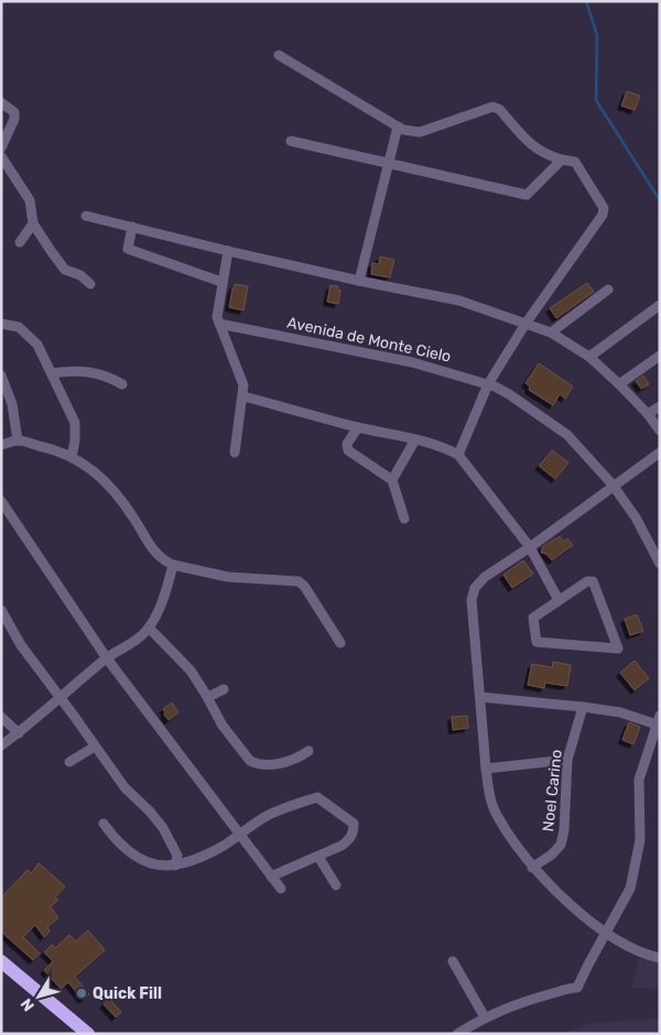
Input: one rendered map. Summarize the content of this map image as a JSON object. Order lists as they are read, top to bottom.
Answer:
{
  "streets": {
    "street": ["Avenida de Monte Cielo", "Noel Carino"]
  },
  "places": ["Quick Fill"],
  "north": "bottom left"
}
